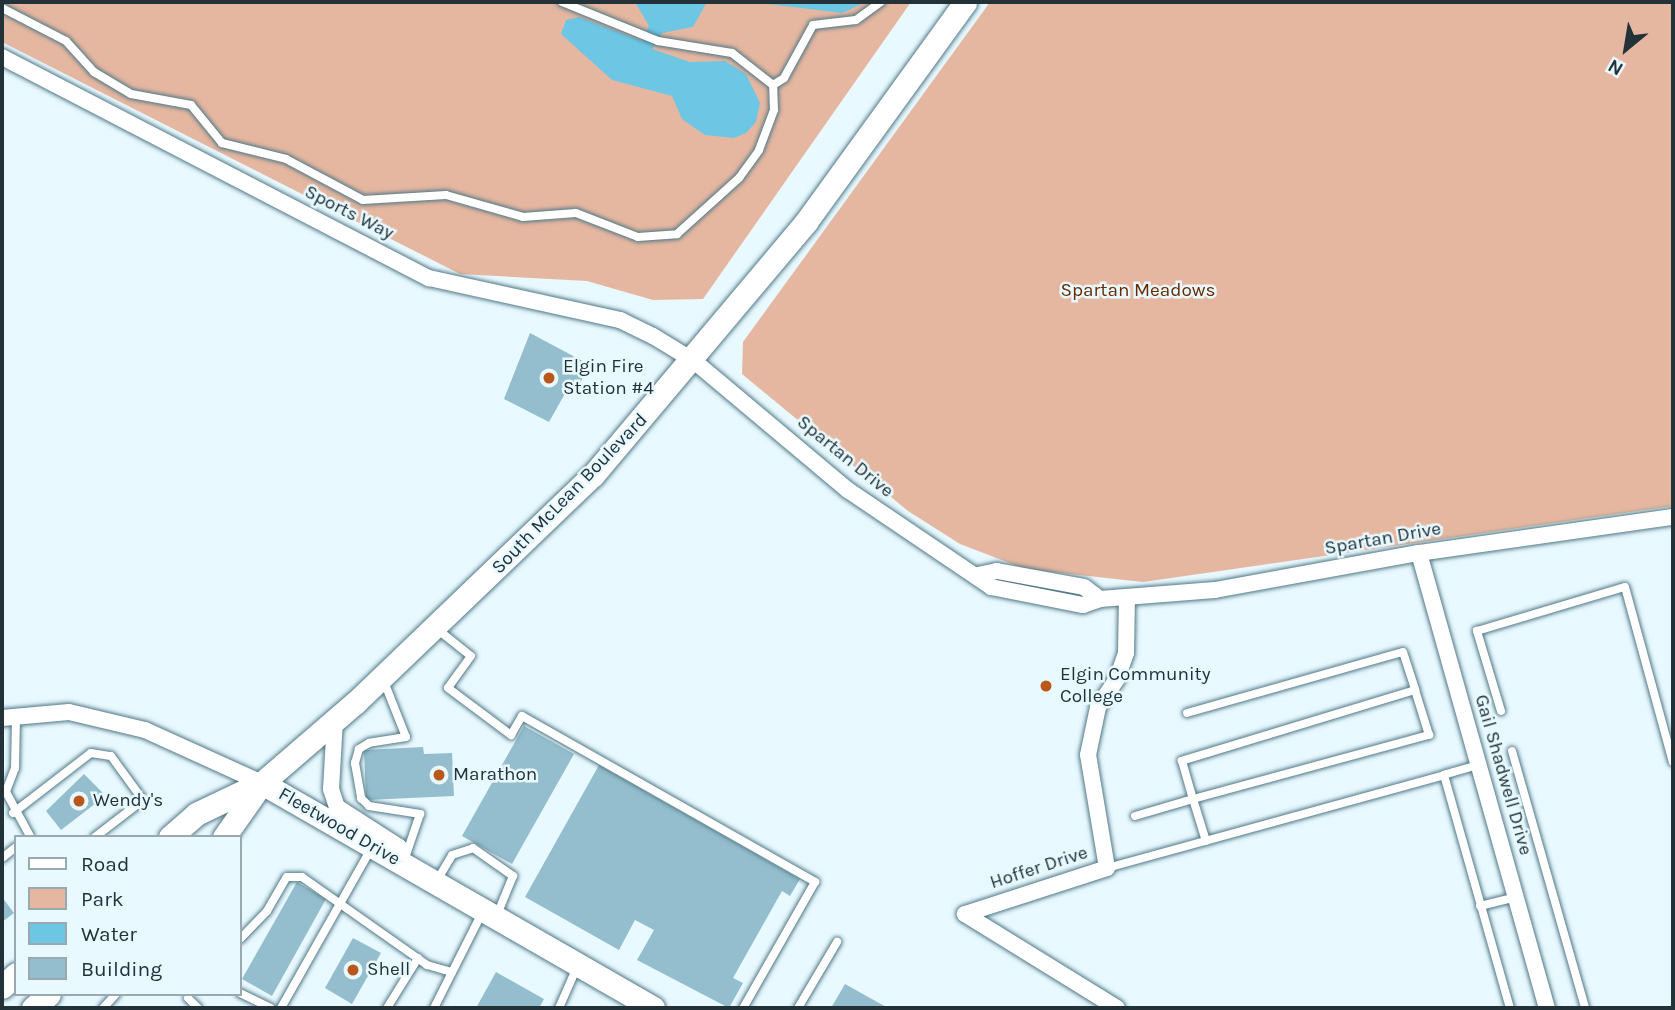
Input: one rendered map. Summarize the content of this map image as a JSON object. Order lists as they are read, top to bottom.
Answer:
{
  "streets": {
    "main road": ["South McLean Boulevard", "Fleetwood Drive"],
    "street": [
      "Sports Way",
      "Spartan Drive",
      "Gail Shadwell Drive",
      "Hoffer Drive"
    ]
  },
  "crossings": [
    ["Sports Way", "Spartan Drive"],
    ["Sports Way", "South McLean Boulevard"],
    ["Spartan Drive", "South McLean Boulevard"],
    ["Spartan Drive", "Gail Shadwell Drive"],
    ["Spartan Drive", "Hoffer Drive"],
    ["South McLean Boulevard", "Fleetwood Drive"]
  ],
  "parks": ["Spartan Meadows"],
  "places": [
    "Elgin Fire Station #4",
    "Elgin Community College",
    "Marathon",
    "Wendy's",
    "Shell"
  ],
  "legend": [
    "Road",
    "Park",
    "Water",
    "Building"
  ],
  "north": "bottom left"
}
